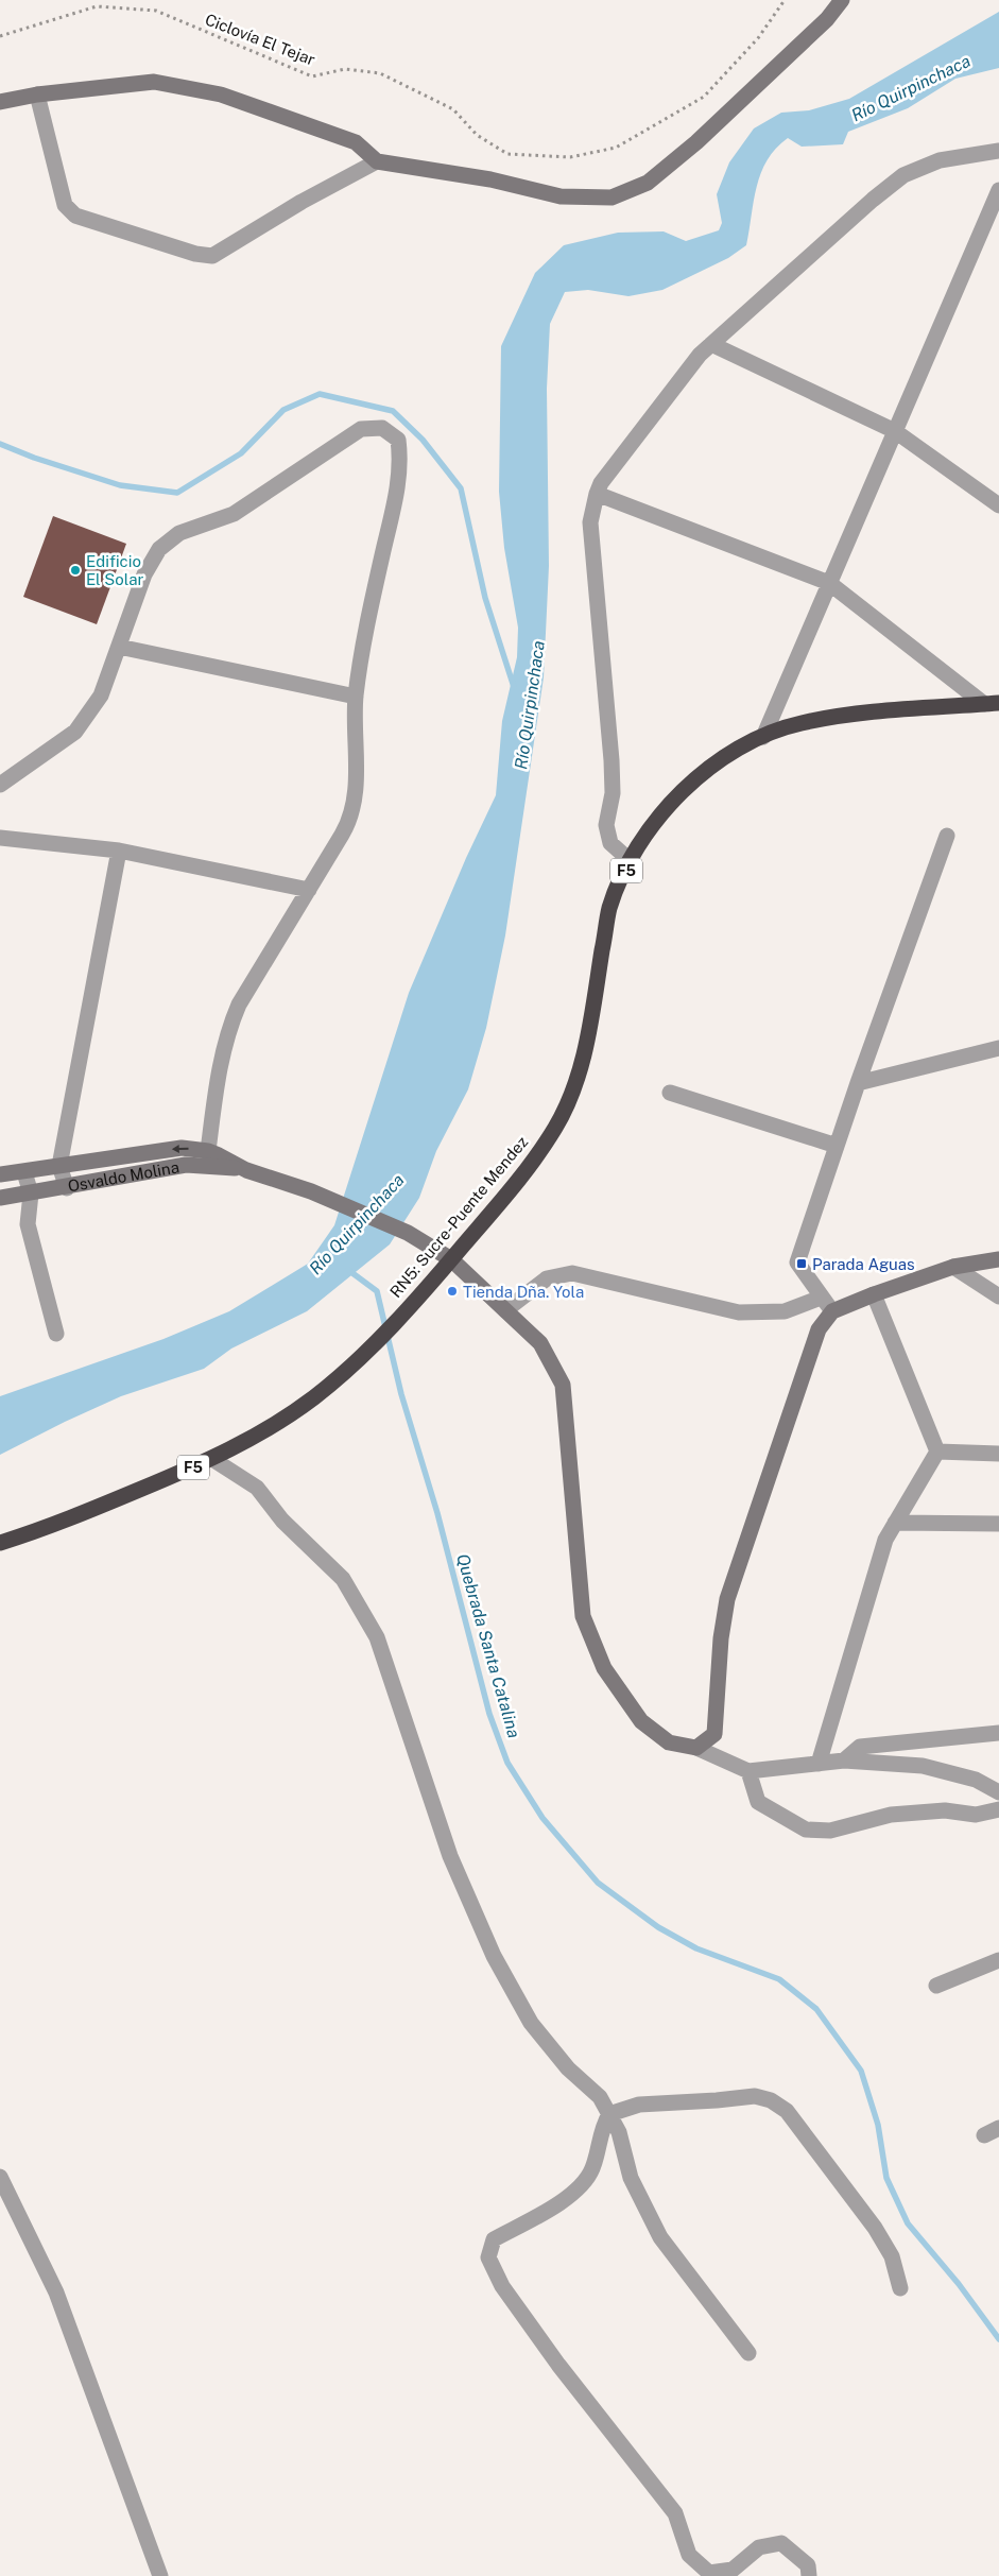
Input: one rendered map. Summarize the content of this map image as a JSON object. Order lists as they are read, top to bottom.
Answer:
{
  "streets": {
    "highway": ["F5", "RN5: Sucre-Puente Mendez"],
    "street": ["Osvaldo Molina"],
    "path": ["Ciclovía El Tejar"]
  },
  "water": ["Río Quirpinchaca", "Quebrada Santa Catalina"],
  "places": {
    "other": ["Edificio El Solar", "Tienda Dña. Yola"],
    "transit": ["Parada Aguas"]
  }
}
